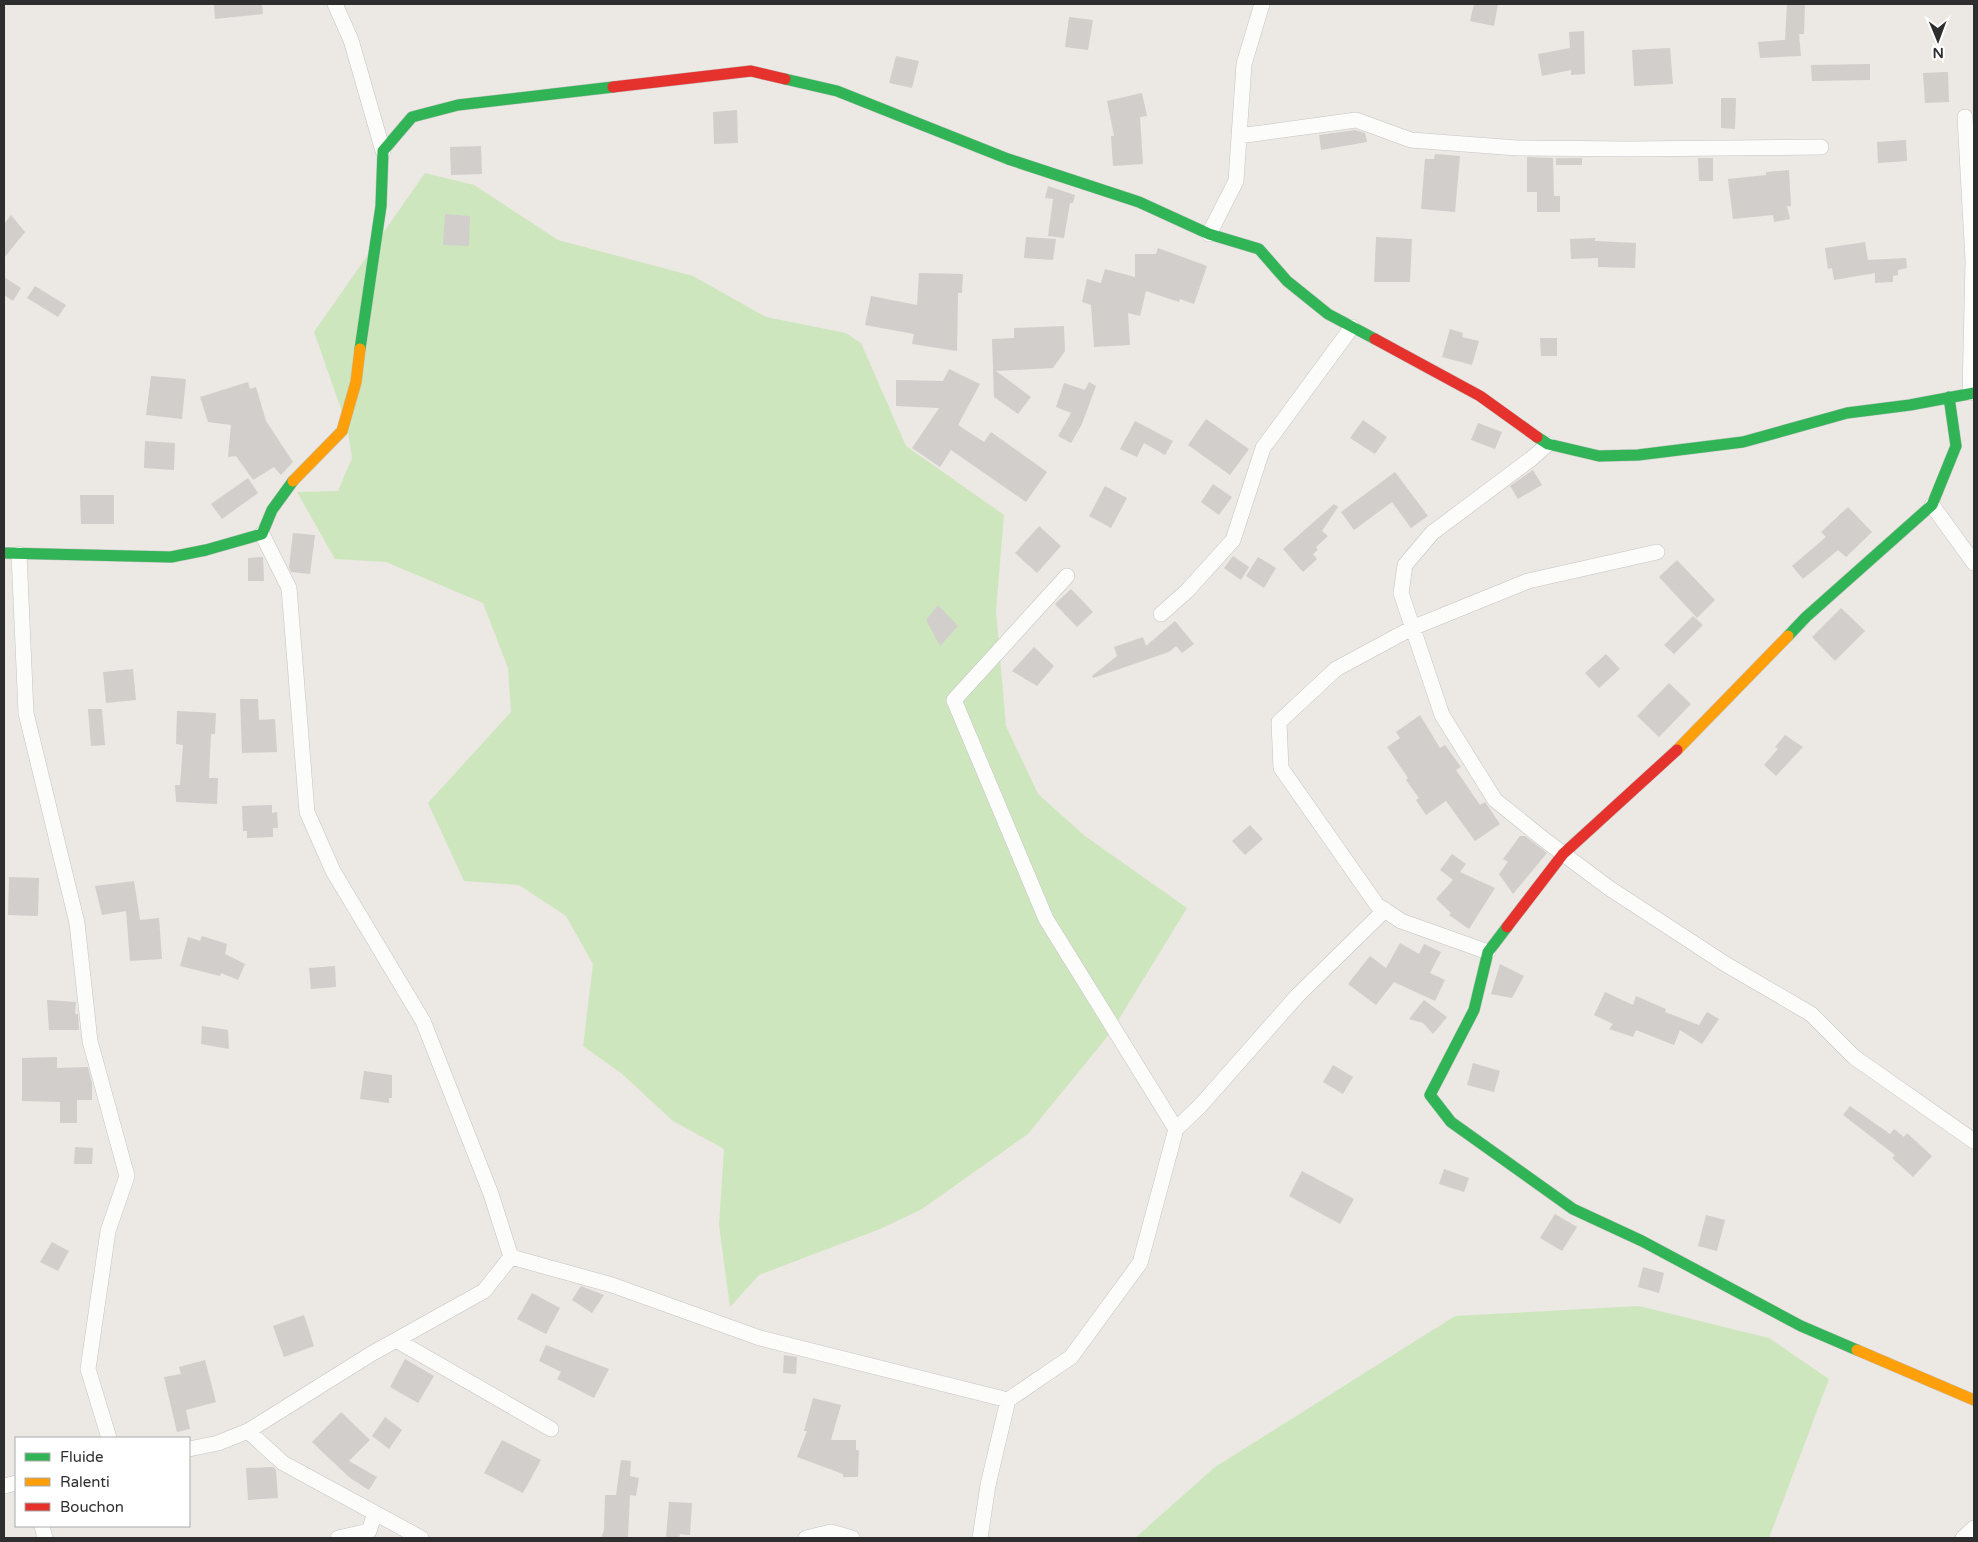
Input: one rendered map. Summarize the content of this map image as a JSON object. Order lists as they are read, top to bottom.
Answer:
{
  "legend": ["Fluide", "Ralenti", "Bouchon"],
  "north": "bottom"
}
